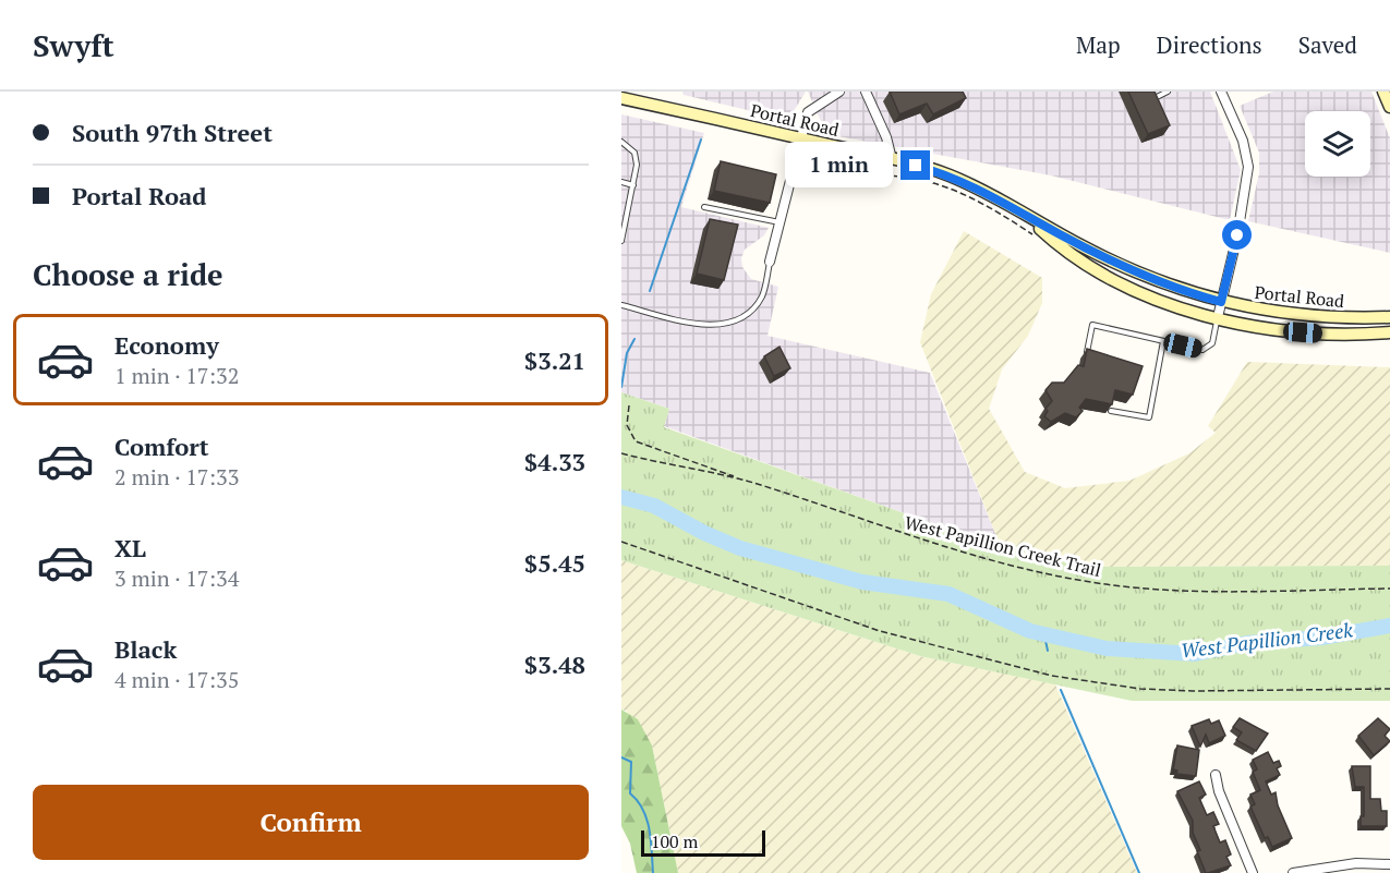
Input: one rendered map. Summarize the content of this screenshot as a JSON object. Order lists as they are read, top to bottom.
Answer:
{
  "streets": {
    "main road": ["Portal Road"],
    "path": ["West Papillion Creek Trail"]
  },
  "water": ["West Papillion Creek"],
  "scale_bar": "100 m",
  "page": {
    "header": "Swyft",
    "nav": ["Map", "Directions", "Saved"],
    "banner": ["South 97th Street", "Portal Road"],
    "bubble": "1 min",
    "heading": "Choose a ride",
    "list": [
      {
        "name": "Economy",
        "note": "1 min · 17:32",
        "value": "$3.21"
      },
      {
        "name": "Comfort",
        "note": "2 min · 17:33",
        "value": "$4.33"
      },
      {
        "name": "XL",
        "note": "3 min · 17:34",
        "value": "$5.45"
      },
      {
        "name": "Black",
        "note": "4 min · 17:35",
        "value": "$3.48"
      }
    ],
    "buttons": "Confirm",
    "scale": "100 m"
  }
}
